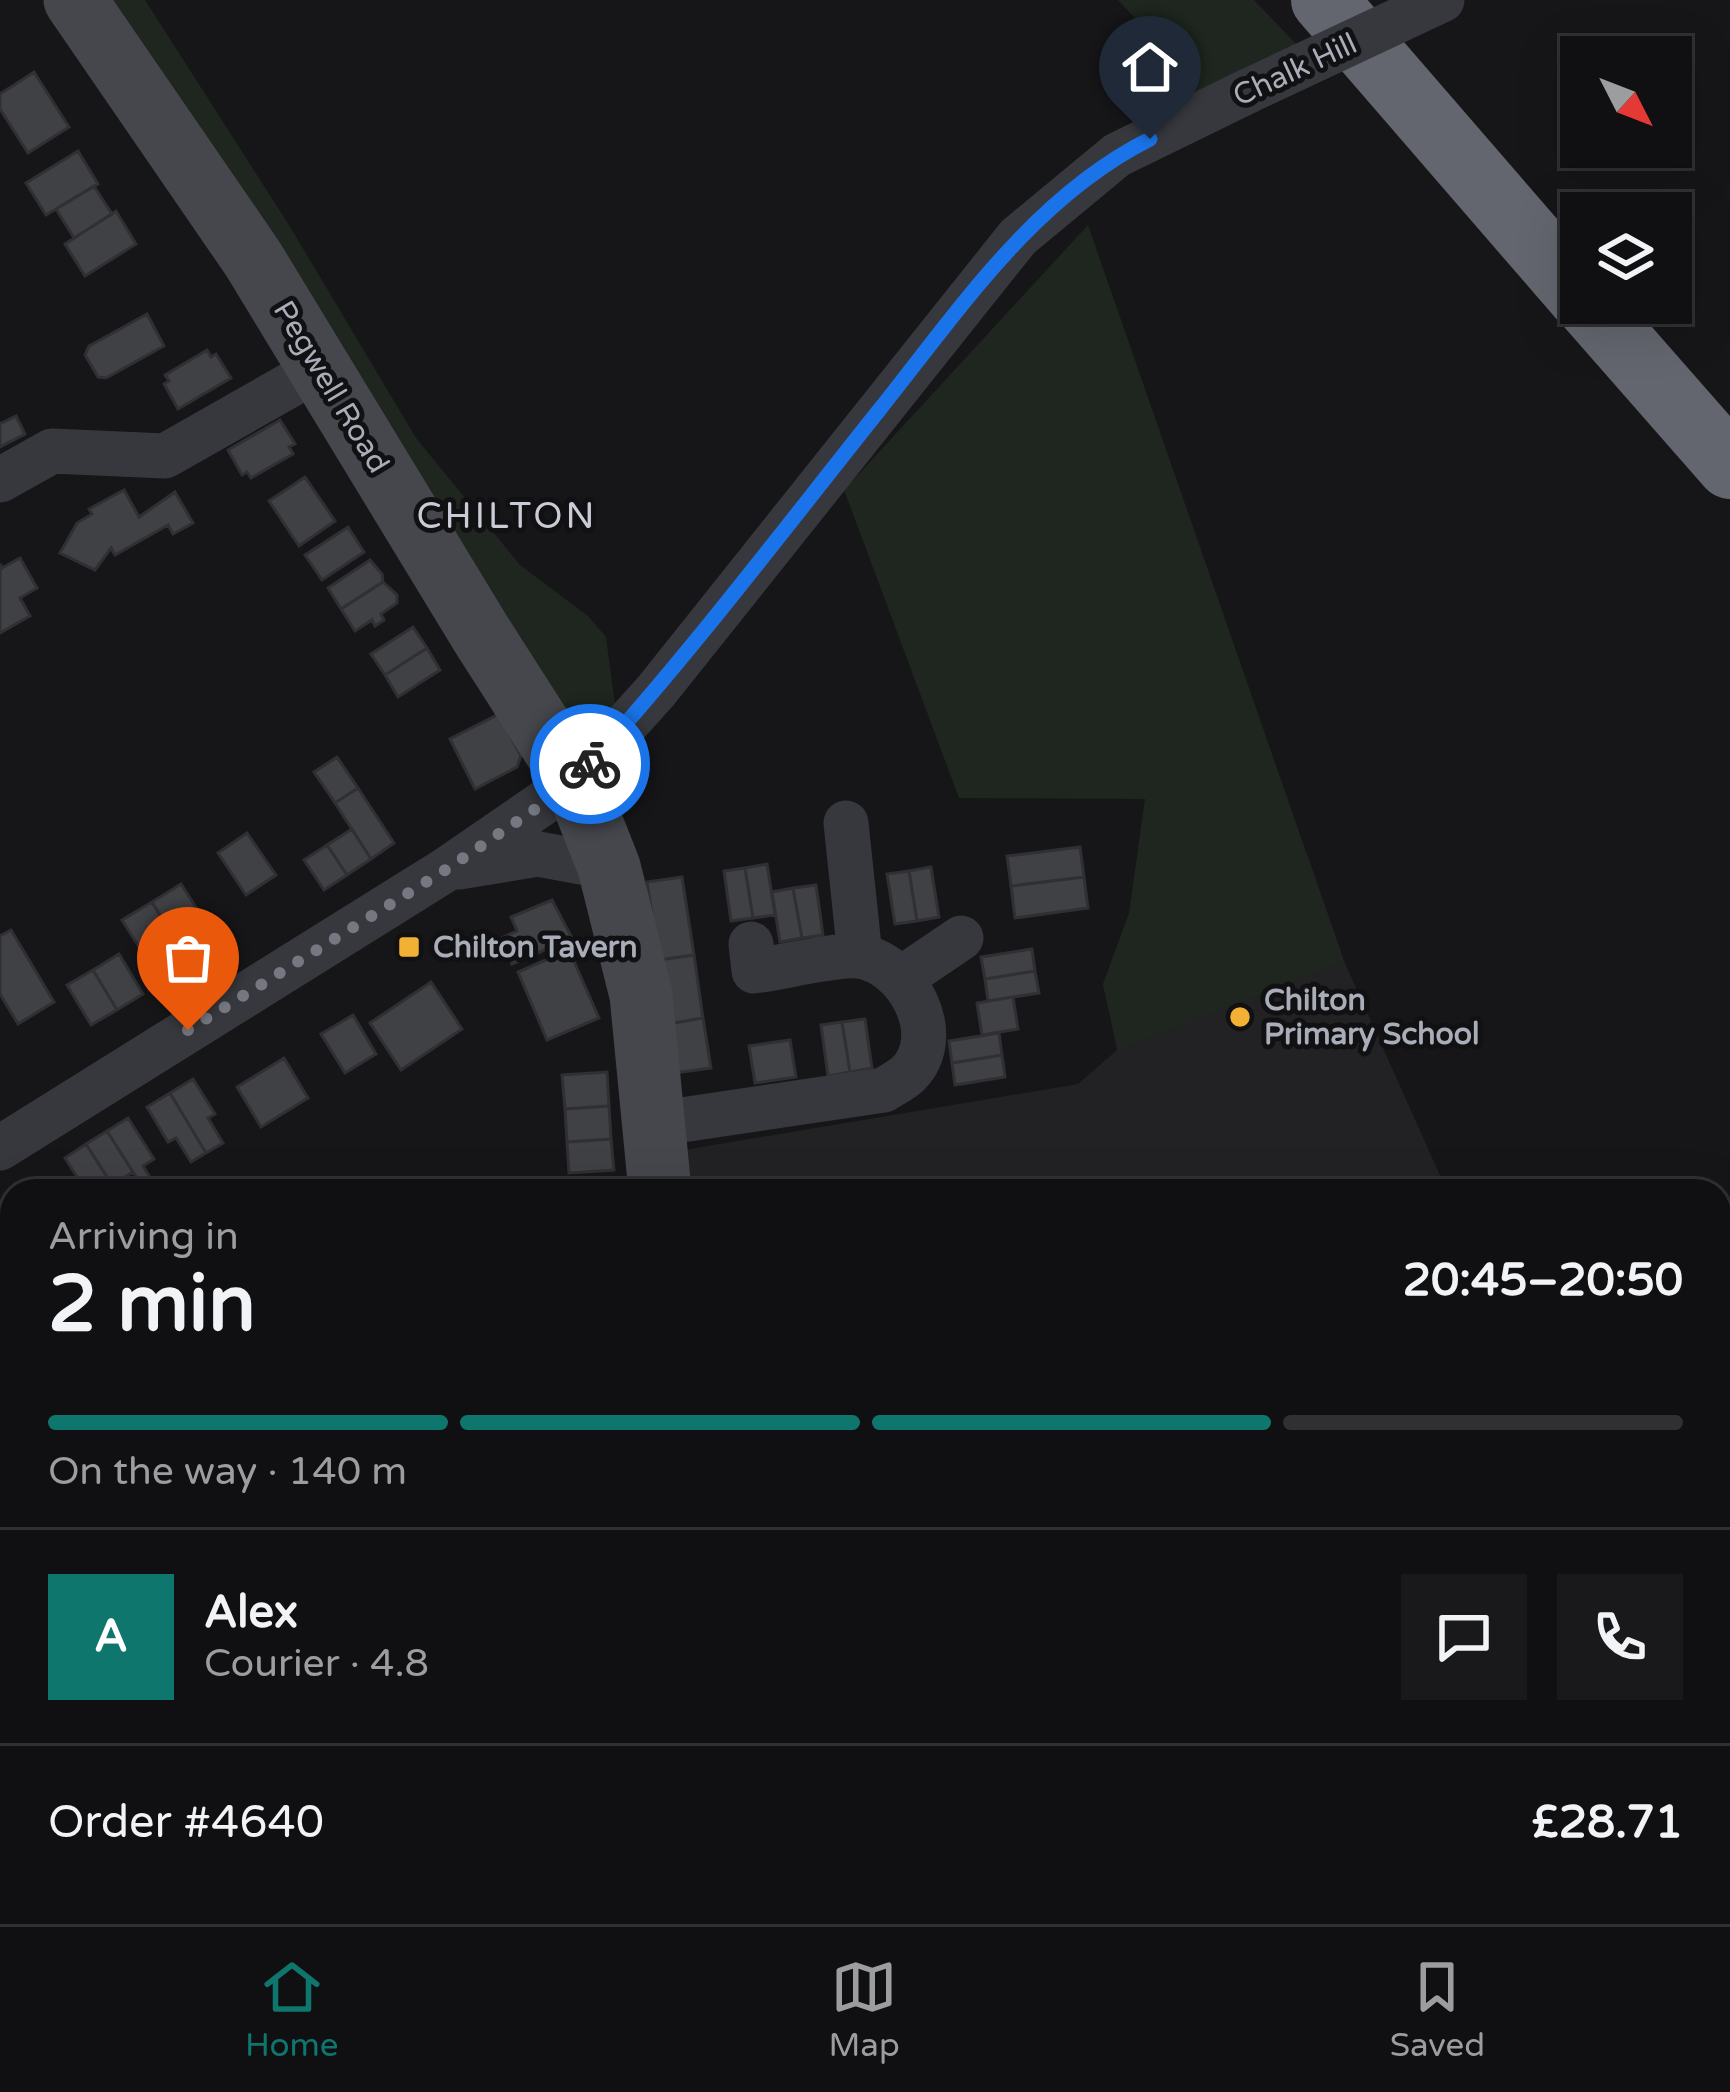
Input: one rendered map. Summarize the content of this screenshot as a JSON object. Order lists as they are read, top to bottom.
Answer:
{
  "streets": {
    "street": ["Chalk Hill", "Pegwell Road"]
  },
  "crossings": [
    ["Chalk Hill", "Pegwell Road"]
  ],
  "districts": ["CHILTON"],
  "places": {
    "transit": ["Chilton Tavern"],
    "other": ["Chilton Primary School"]
  },
  "north": "bottom right",
  "page": {
    "heading": ["2 min", "Arriving in", "20:45–20:50"],
    "panel": [
      "Alex",
      "Courier · 4.8",
      "Order #4640",
      "£28.71"
    ],
    "bar": "On the way · 140 m",
    "round": "A",
    "tabs": ["Home", "Map", "Saved"]
  }
}
